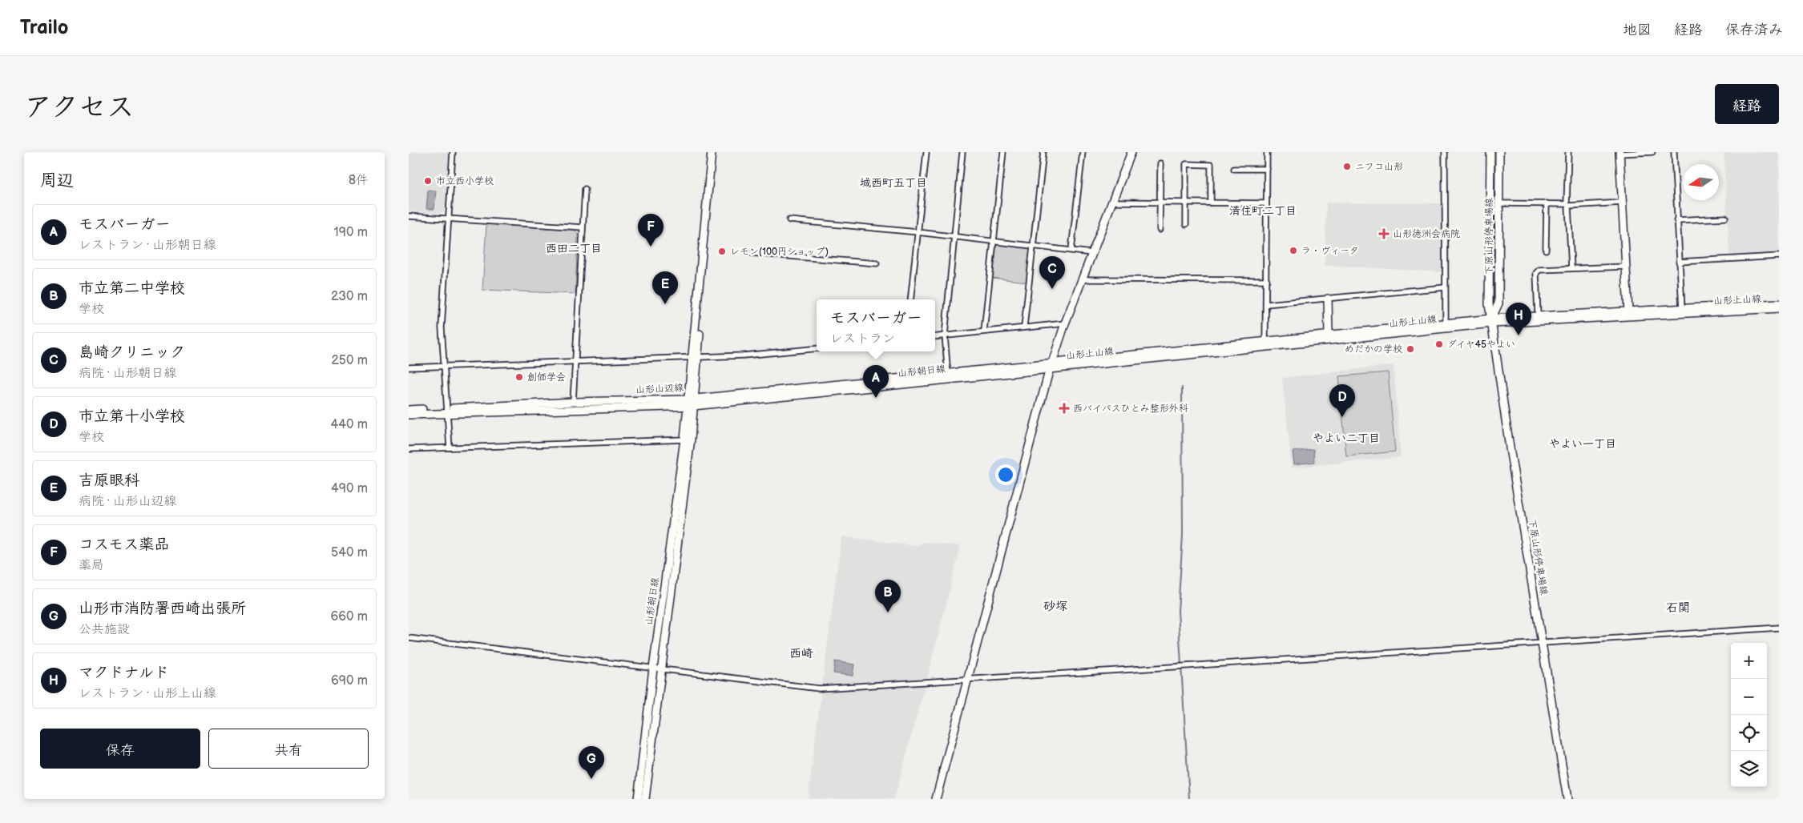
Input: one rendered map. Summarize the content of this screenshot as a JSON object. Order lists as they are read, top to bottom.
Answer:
{
  "streets": {
    "main road": [
      "下原山形停車場線",
      "山形上山線",
      "山形朝日線",
      "山形山辺線"
    ]
  },
  "crossings": [
    ["下原山形停車場線", "山形上山線"],
    ["山形上山線", "山形朝日線"],
    ["山形朝日線", "山形山辺線"]
  ],
  "districts": [
    "城西町五丁目",
    "清住町二丁目",
    "西田二丁目",
    "やよい二丁目",
    "やよい一丁目",
    "砂塚",
    "石関",
    "西崎"
  ],
  "places": {
    "other": [
      "ニフコ山形",
      "市立西小学校",
      "ラ・ヴィータ",
      "レモン(100円ショップ)",
      "ダイヤ45やよい",
      "めだかの学校",
      "創価学会"
    ],
    "health": ["山形徳洲会病院", "西バイパスひとみ整形外科"]
  },
  "north": "left",
  "page": {
    "header": "Trailo",
    "nav": ["地図", "経路", "保存済み"],
    "title": "アクセス",
    "buttons": [
      "経路",
      ["保存", "共有"]
    ],
    "heading": ["周辺", "8件"],
    "list": [
      {
        "mark": "A",
        "name": "モスバーガー",
        "note": "レストラン · 山形朝日線",
        "value": "190 m"
      },
      {
        "mark": "B",
        "name": "市立第二中学校",
        "note": "学校",
        "value": "230 m"
      },
      {
        "mark": "C",
        "name": "島崎クリニック",
        "note": "病院 · 山形朝日線",
        "value": "250 m"
      },
      {
        "mark": "D",
        "name": "市立第十小学校",
        "note": "学校",
        "value": "440 m"
      },
      {
        "mark": "E",
        "name": "吉原眼科",
        "note": "病院 · 山形山辺線",
        "value": "490 m"
      },
      {
        "mark": "F",
        "name": "コスモス薬品",
        "note": "薬局",
        "value": "540 m"
      },
      {
        "mark": "G",
        "name": "山形市消防署西崎出張所",
        "note": "公共施設",
        "value": "660 m"
      },
      {
        "mark": "H",
        "name": "マクドナルド",
        "note": "レストラン · 山形上山線",
        "value": "690 m"
      }
    ],
    "pins": [
      "F",
      "C",
      "E",
      "H",
      "A",
      "D",
      "B",
      "G"
    ],
    "popup": ["モスバーガー", "レストラン"],
    "map_buttons": ["+", "−"]
  }
}
